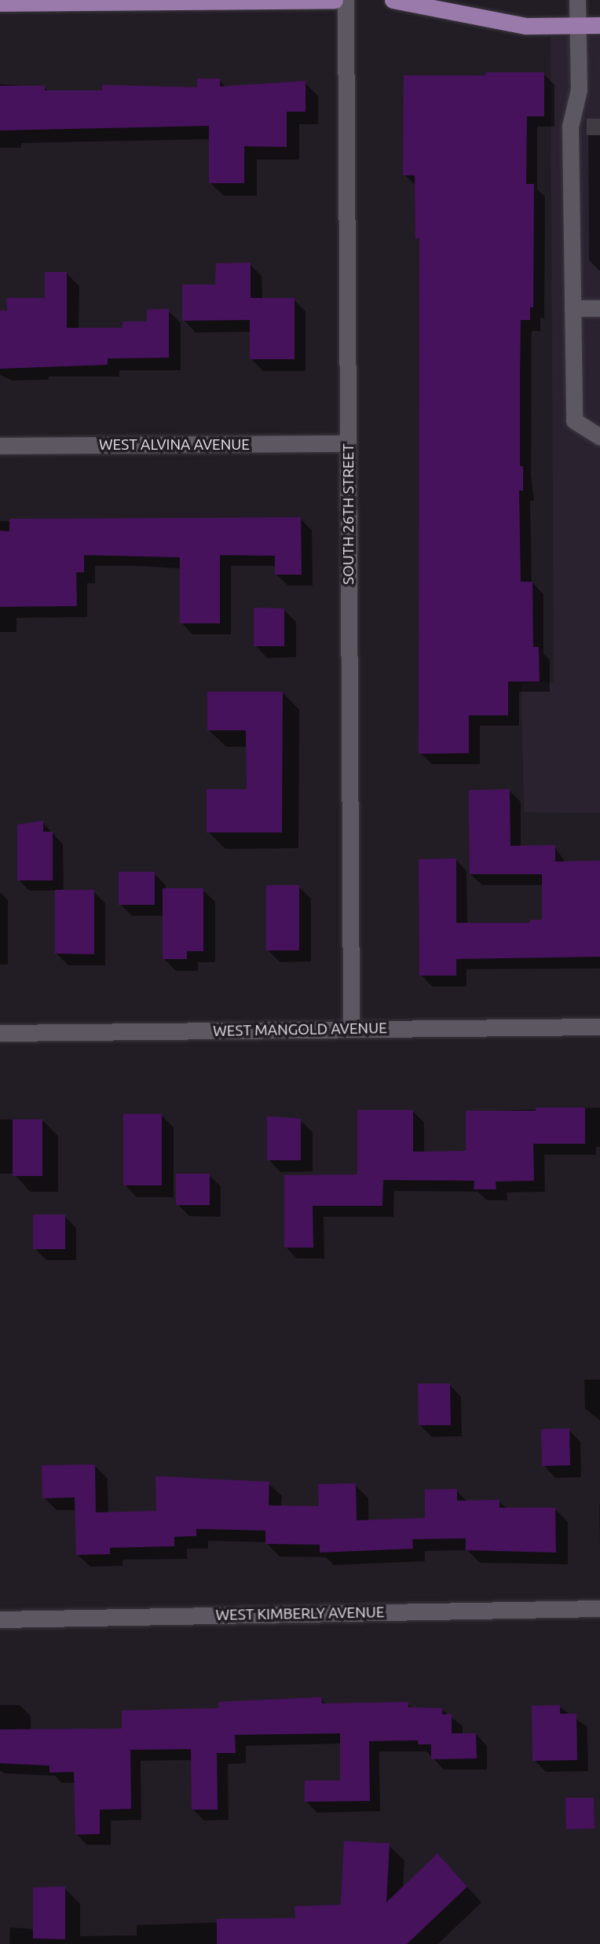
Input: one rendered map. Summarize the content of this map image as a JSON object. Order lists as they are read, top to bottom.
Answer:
{
  "streets": {
    "street": [
      "WEST ALVINA AVENUE",
      "SOUTH 26TH STREET",
      "WEST MANGOLD AVENUE",
      "WEST KIMBERLY AVENUE"
    ]
  },
  "crossings": [
    ["WEST ALVINA AVENUE", "SOUTH 26TH STREET"],
    ["SOUTH 26TH STREET", "WEST MANGOLD AVENUE"]
  ]
}
